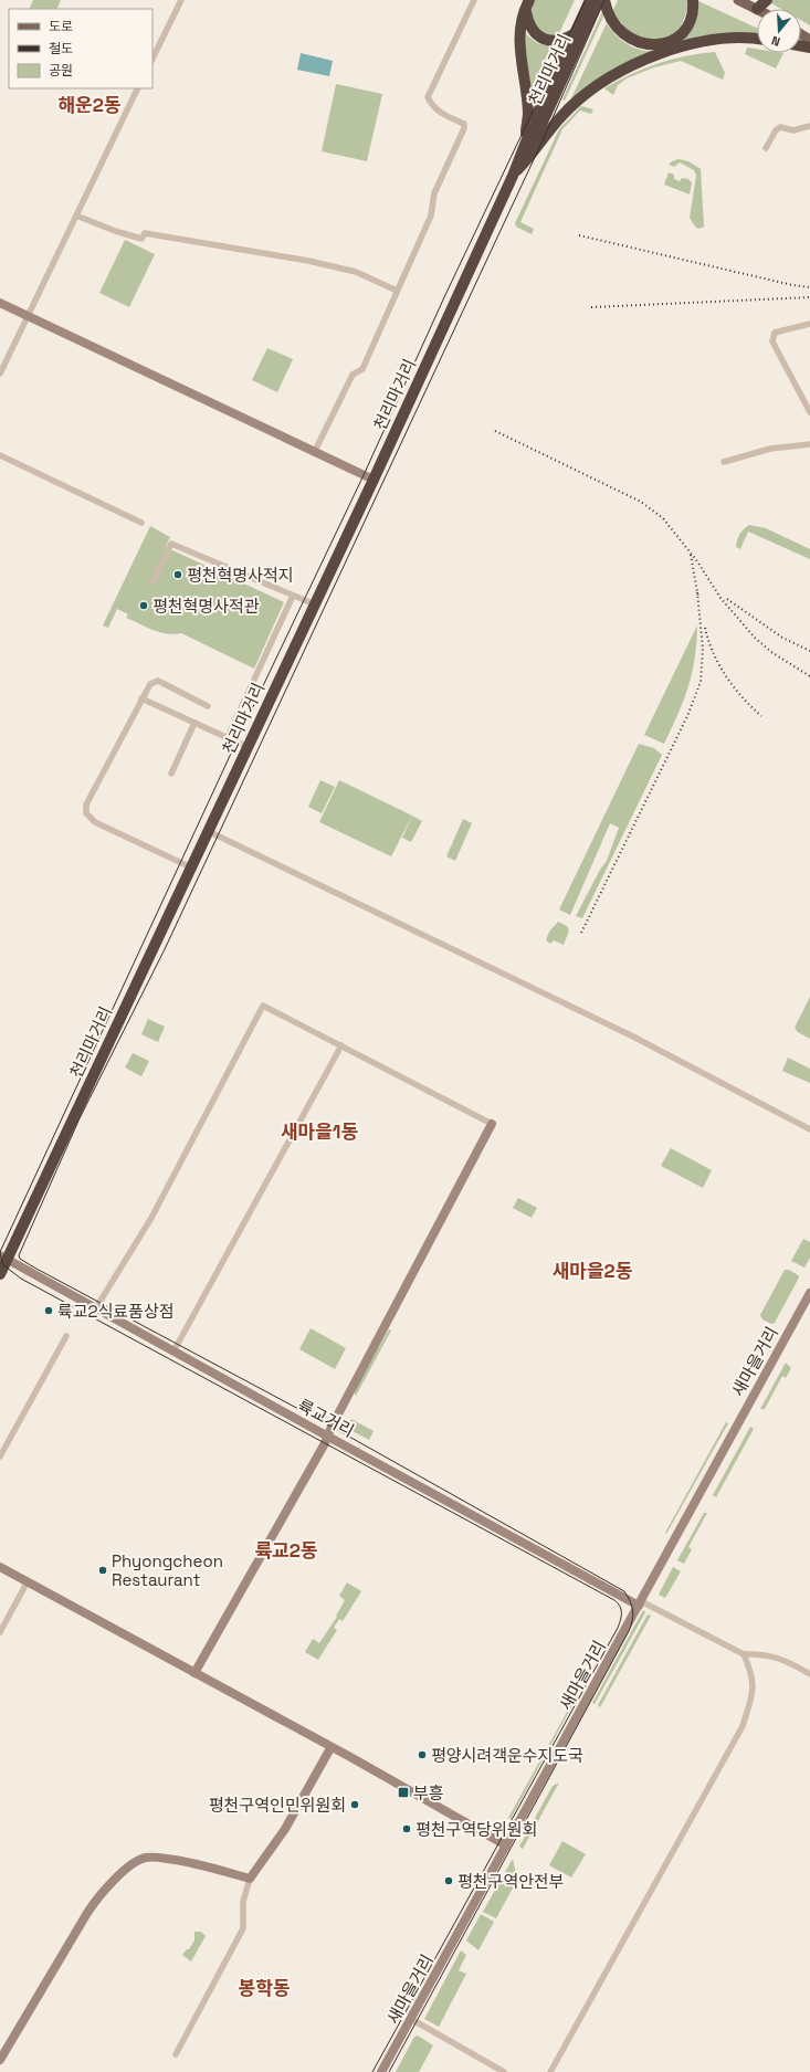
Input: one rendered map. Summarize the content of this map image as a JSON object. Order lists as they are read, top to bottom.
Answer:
{
  "streets": {
    "highway": ["천리마거리"],
    "street": ["새마을거리", "륙교거리"]
  },
  "crossings": [
    ["천리마거리", "륙교거리"],
    ["새마을거리", "륙교거리"]
  ],
  "districts": [
    "해운2동",
    "새마을1동",
    "새마을2동",
    "륙교2동",
    "봉학동"
  ],
  "places": {
    "other": [
      "평천혁명사적지",
      "평천혁명사적관",
      "륙교2식료품상점",
      "Phyongcheon Restaurant",
      "평양시려객운수지도국",
      "평천구역인민위원회",
      "평천구역당위원회",
      "평천구역안전부"
    ],
    "transit": ["부흥"]
  },
  "legend": ["도로", "철도", "공원"],
  "north": "bottom"
}
